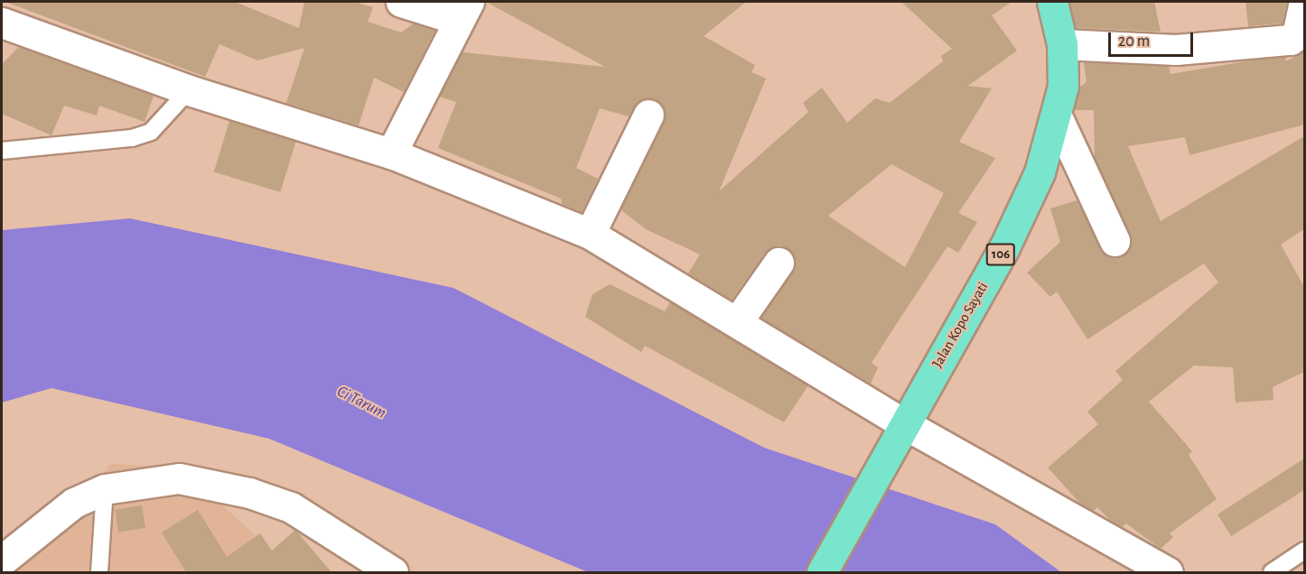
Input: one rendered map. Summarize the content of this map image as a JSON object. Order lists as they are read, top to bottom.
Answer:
{
  "streets": {
    "main road": ["106", "Jalan Kopo Sayati"]
  },
  "water": ["Ci Tarum"],
  "scale_bar": "20 m"
}
